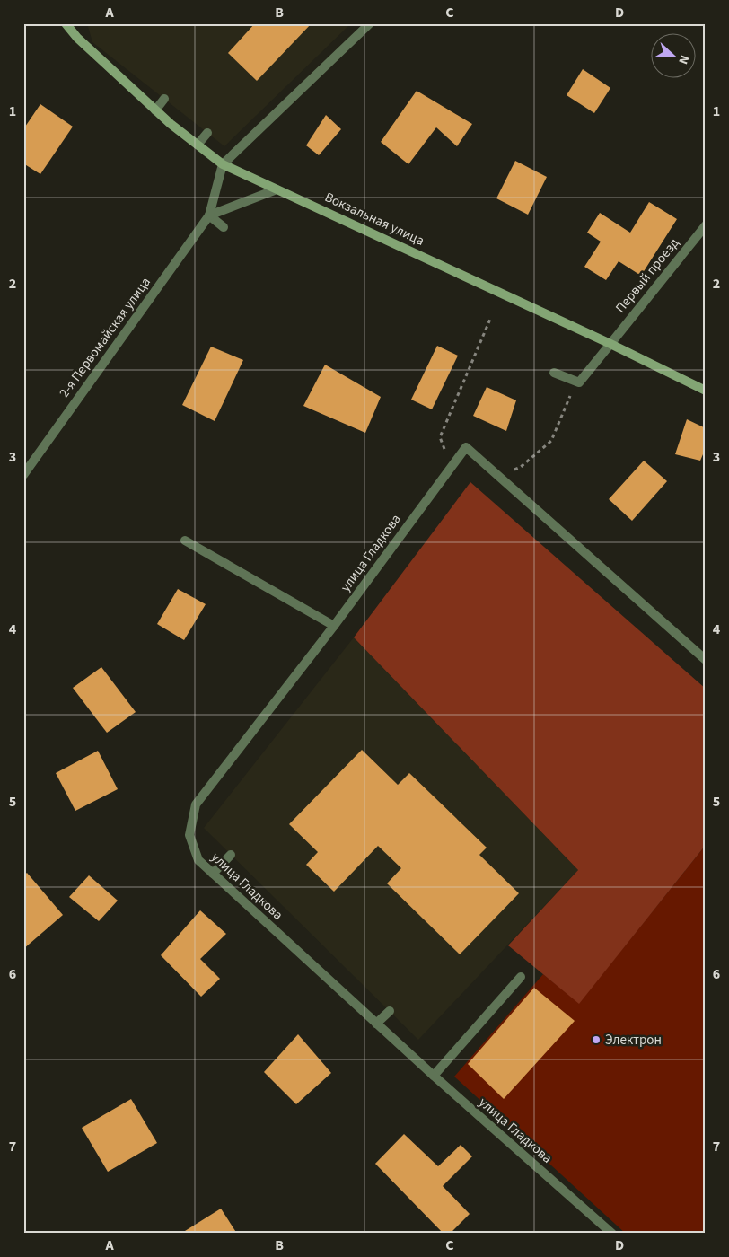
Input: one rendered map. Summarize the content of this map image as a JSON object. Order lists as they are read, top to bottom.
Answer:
{
  "streets": {
    "street": [
      "Вокзальная улица",
      "Первый проезд",
      "2-я Первомайская улица",
      "улица Гладкова"
    ]
  },
  "crossings": [
    ["Вокзальная улица", "Первый проезд"],
    ["Вокзальная улица", "2-я Первомайская улица"]
  ],
  "places": ["Электрон"],
  "north": "right",
  "grid": {
    "columns": [
      "A",
      "B",
      "C",
      "D"
    ],
    "rows": [
      "1",
      "2",
      "3",
      "4",
      "5",
      "6",
      "7"
    ]
  }
}
